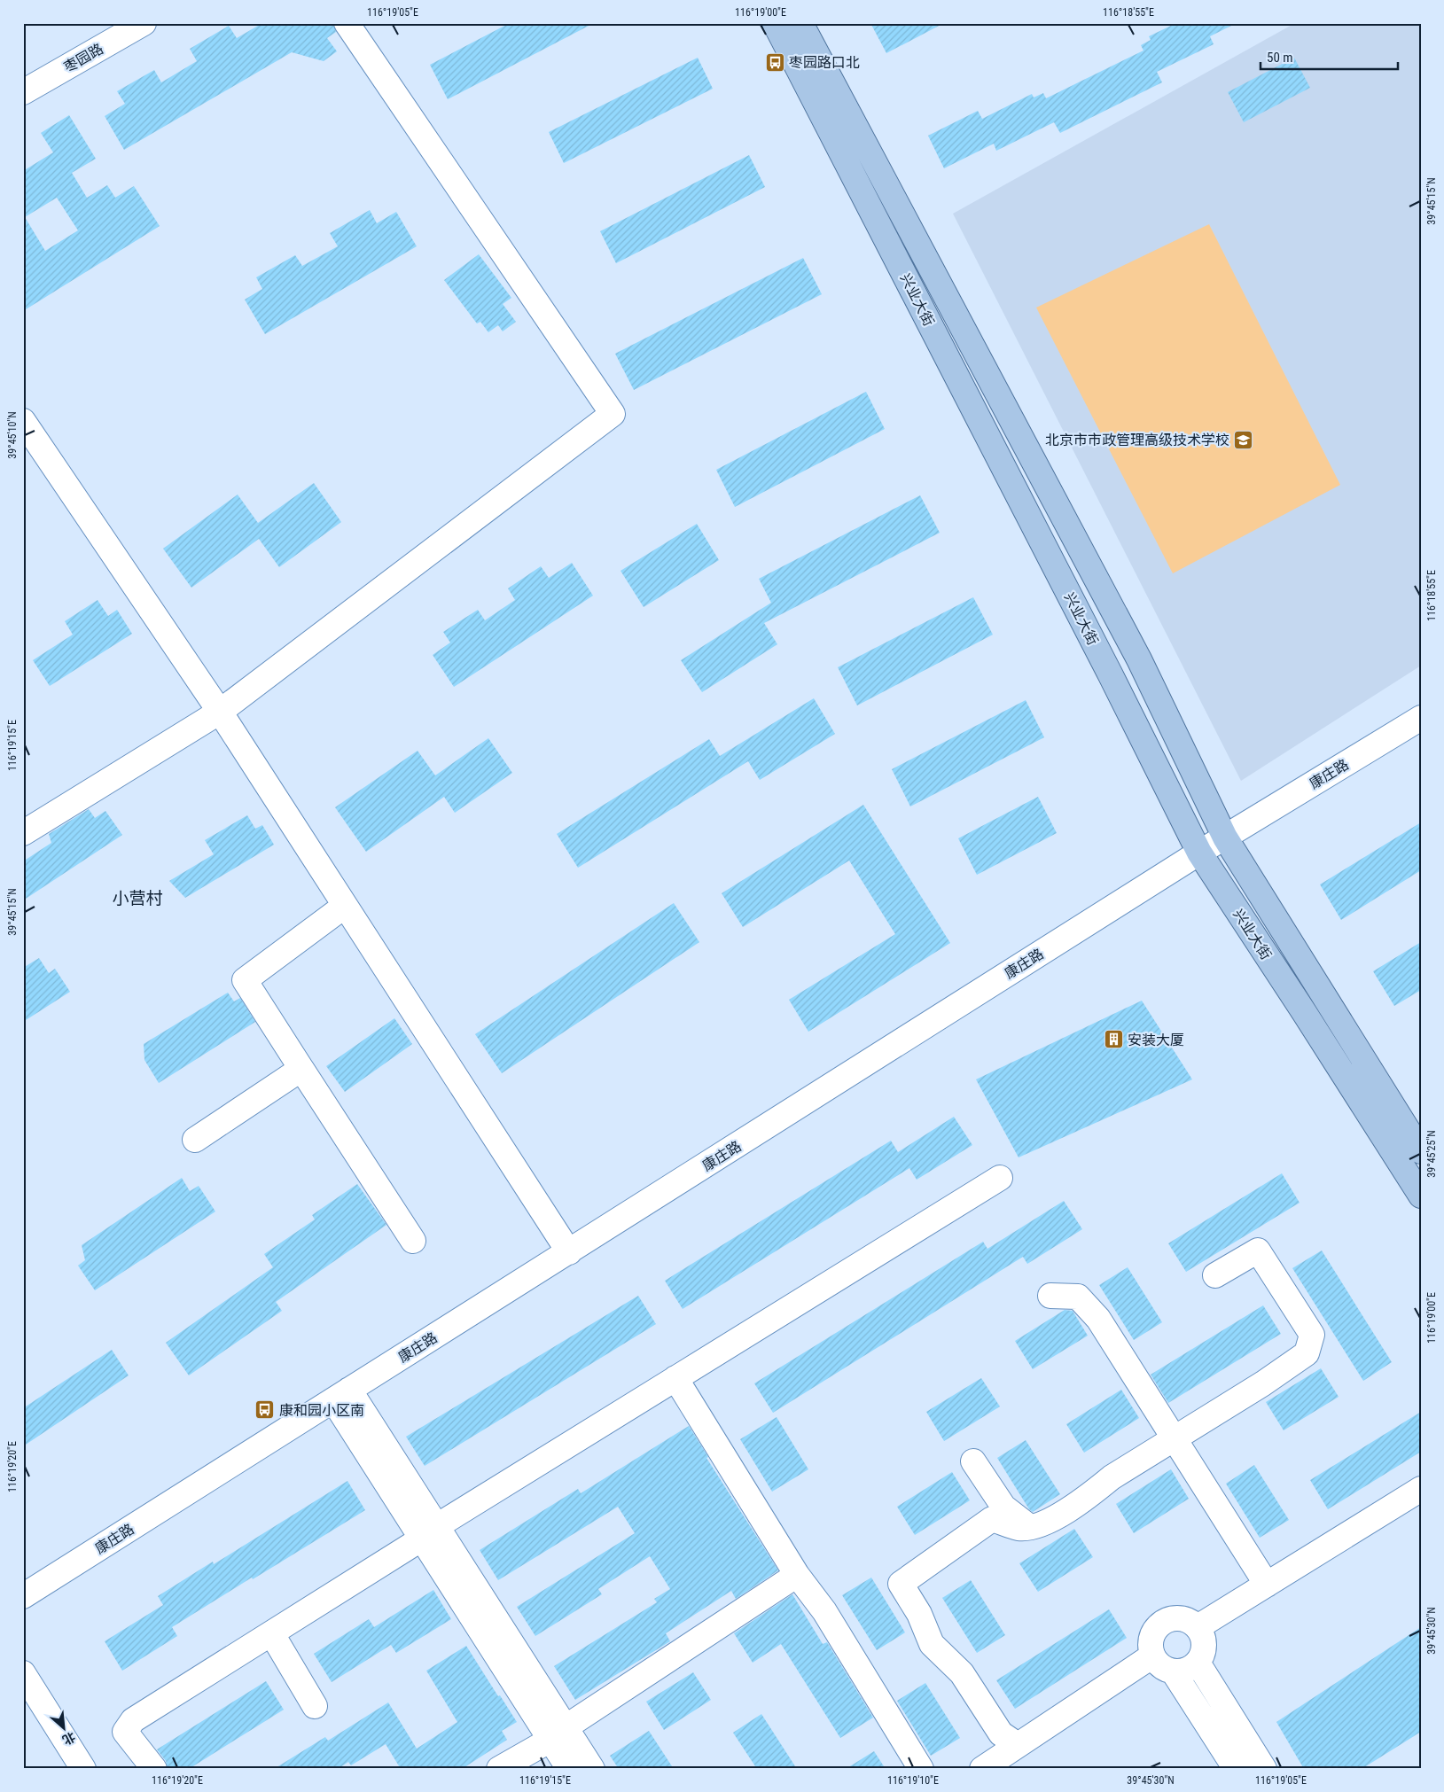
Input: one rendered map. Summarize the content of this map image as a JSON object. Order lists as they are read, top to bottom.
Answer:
{
  "streets": {
    "main road": ["兴业大街"],
    "street": ["枣园路", "康庄路"]
  },
  "crossings": [
    ["兴业大街", "康庄路"]
  ],
  "districts": ["小营村"],
  "places": {
    "bus stop": ["枣园路口北", "康和园小区南"],
    "school or university": ["北京市市政管理高级技术学校"],
    "building": ["安装大厦"]
  },
  "scale_bar": "50 m",
  "north": "bottom right",
  "coordinates": [
    "116°19'05\"E",
    "116°19'00\"E",
    "116°18'55\"E",
    "39°45'15\"N",
    "39°45'10\"N",
    "116°19'15\"E",
    "39°45'25\"N",
    "116°19'20\"E",
    "39°45'30\"N",
    "116°19'10\"E"
  ]
}
